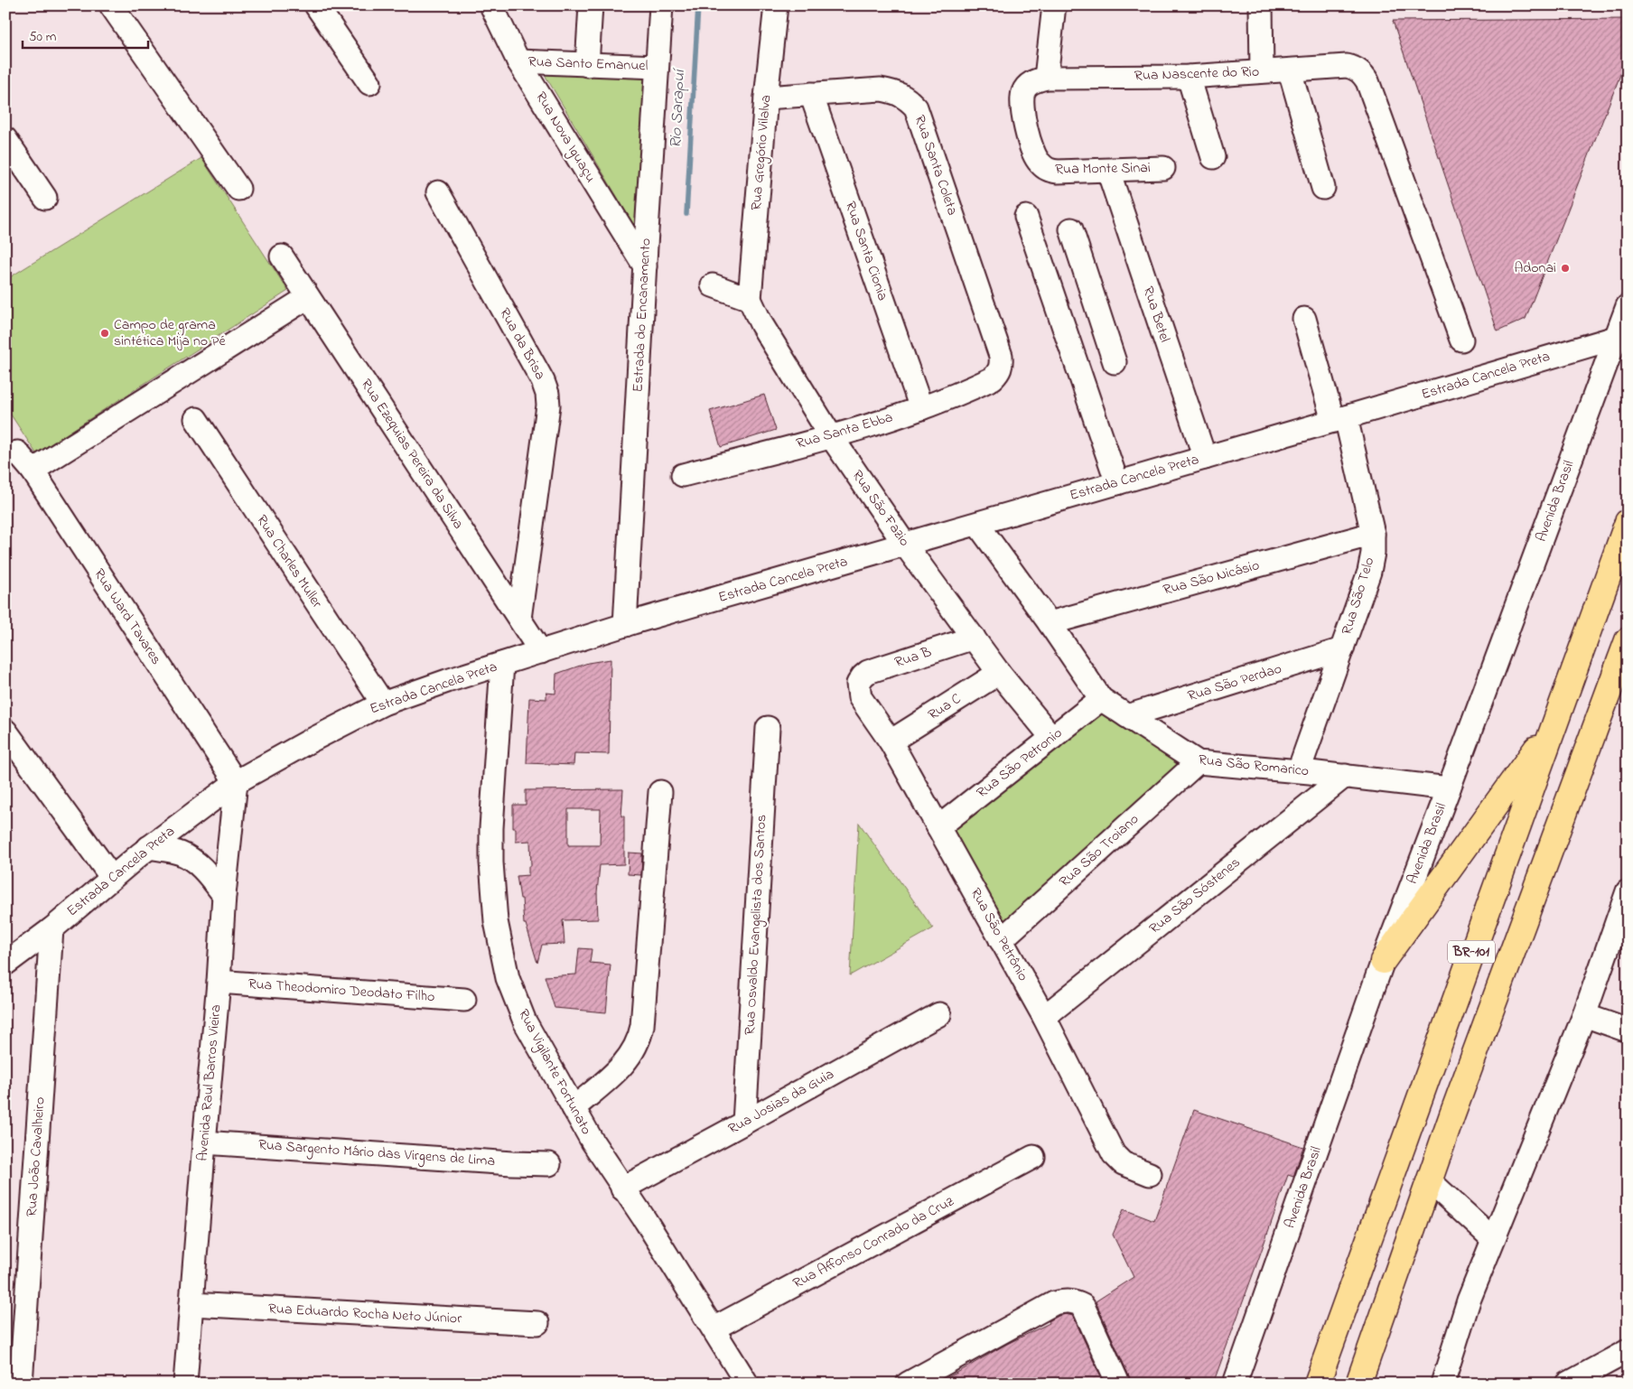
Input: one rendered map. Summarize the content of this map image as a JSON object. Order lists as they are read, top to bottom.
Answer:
{
  "streets": {
    "highway": ["BR-101"],
    "street": [
      "Rua Santo Emanuel",
      "Rua Nascente do Rio",
      "Rua Nova Iguaçu",
      "Rua Gregório Vilalva",
      "Rua Santa Coleta",
      "Rua Monte Sinai",
      "Rua Santa Cionia",
      "Rua Betel",
      "Estrada do Encanamento",
      "Rua da Brisa",
      "Estrada Cancela Preta",
      "Rua Santa Ebba",
      "Rua Ezequias Pereira da Silva",
      "Avenida Brasil",
      "Rua São Fazio",
      "Rua Charles Muller",
      "Rua São Nicásio",
      "Rua São Telo",
      "Rua Ward Tavares",
      "Rua B",
      "Rua São Perdao",
      "Rua C",
      "Rua São Petronio",
      "Rua São Romarico",
      "Rua São Troiano",
      "Rua São Sóstenes",
      "Rua Osvaldo Evangelista dos Santos",
      "Rua São Petrônio",
      "Rua Theodomiro Deodato Filho",
      "Rua Vigilante Fortunato",
      "Avenida Raul Barros Vieira",
      "Rua Josias da Guia",
      "Rua Sargento Mário das Virgens de Lima",
      "Rua João Cavalheiro",
      "Rua Affonso Conrado da Cruz",
      "Rua Eduardo Rocha Neto Júnior"
    ]
  },
  "crossings": [
    ["Rua Santo Emanuel", "Rua Nova Iguaçu"],
    ["Rua Santo Emanuel", "Estrada do Encanamento"],
    ["Rua Nascente do Rio", "Rua Monte Sinai"],
    ["Rua Nova Iguaçu", "Estrada do Encanamento"],
    ["Rua Gregório Vilalva", "Rua Santa Coleta"],
    ["Rua Gregório Vilalva", "Rua São Fazio"],
    ["Rua Santa Coleta", "Rua Santa Cionia"],
    ["Rua Santa Coleta", "Rua Santa Ebba"],
    ["Rua Monte Sinai", "Rua Betel"],
    ["Rua Santa Cionia", "Rua Santa Ebba"],
    ["Rua Betel", "Estrada Cancela Preta"],
    ["Estrada do Encanamento", "Estrada Cancela Preta"],
    ["Rua da Brisa", "Rua Ezequias Pereira da Silva"],
    ["Estrada Cancela Preta", "Rua Ezequias Pereira da Silva"],
    ["Estrada Cancela Preta", "Avenida Brasil"],
    ["Estrada Cancela Preta", "Rua São Fazio"],
    ["Estrada Cancela Preta", "Rua Charles Muller"],
    ["Estrada Cancela Preta", "Rua São Telo"],
    ["Estrada Cancela Preta", "Rua Ward Tavares"],
    ["Estrada Cancela Preta", "Rua São Romarico"],
    ["Estrada Cancela Preta", "Rua Vigilante Fortunato"],
    ["Estrada Cancela Preta", "Avenida Raul Barros Vieira"],
    ["Estrada Cancela Preta", "Rua João Cavalheiro"],
    ["Rua Santa Ebba", "Rua São Fazio"],
    ["Avenida Brasil", "Rua São Romarico"],
    ["Rua São Fazio", "Rua B"],
    ["Rua São Fazio", "Rua C"],
    ["Rua São Fazio", "Rua São Petronio"],
    ["Rua São Nicásio", "Rua São Telo"],
    ["Rua São Nicásio", "Rua São Romarico"],
    ["Rua São Telo", "Rua São Perdao"],
    ["Rua São Telo", "Rua São Romarico"],
    ["Rua Ward Tavares", "Avenida Raul Barros Vieira"],
    ["Rua B", "Rua São Petrônio"],
    ["Rua São Perdao", "Rua São Romarico"],
    ["Rua C", "Rua São Petrônio"],
    ["Rua São Petronio", "Rua São Romarico"],
    ["Rua São Petronio", "Rua São Petrônio"],
    ["Rua São Romarico", "Rua São Troiano"],
    ["Rua São Romarico", "Rua São Sóstenes"],
    ["Rua São Troiano", "Rua São Petrônio"],
    ["Rua São Sóstenes", "Rua São Petrônio"],
    ["Rua Osvaldo Evangelista dos Santos", "Rua Josias da Guia"],
    ["Rua Theodomiro Deodato Filho", "Avenida Raul Barros Vieira"],
    ["Rua Vigilante Fortunato", "Rua Josias da Guia"],
    ["Rua Vigilante Fortunato", "Rua Affonso Conrado da Cruz"],
    ["Avenida Raul Barros Vieira", "Rua Sargento Mário das Virgens de Lima"],
    ["Avenida Raul Barros Vieira", "Rua Eduardo Rocha Neto Júnior"]
  ],
  "water": ["Rio Sarapuí"],
  "places": ["Adonai", "Campo de grama sintética Mija no Pé"],
  "scale_bar": "50 m"
}
